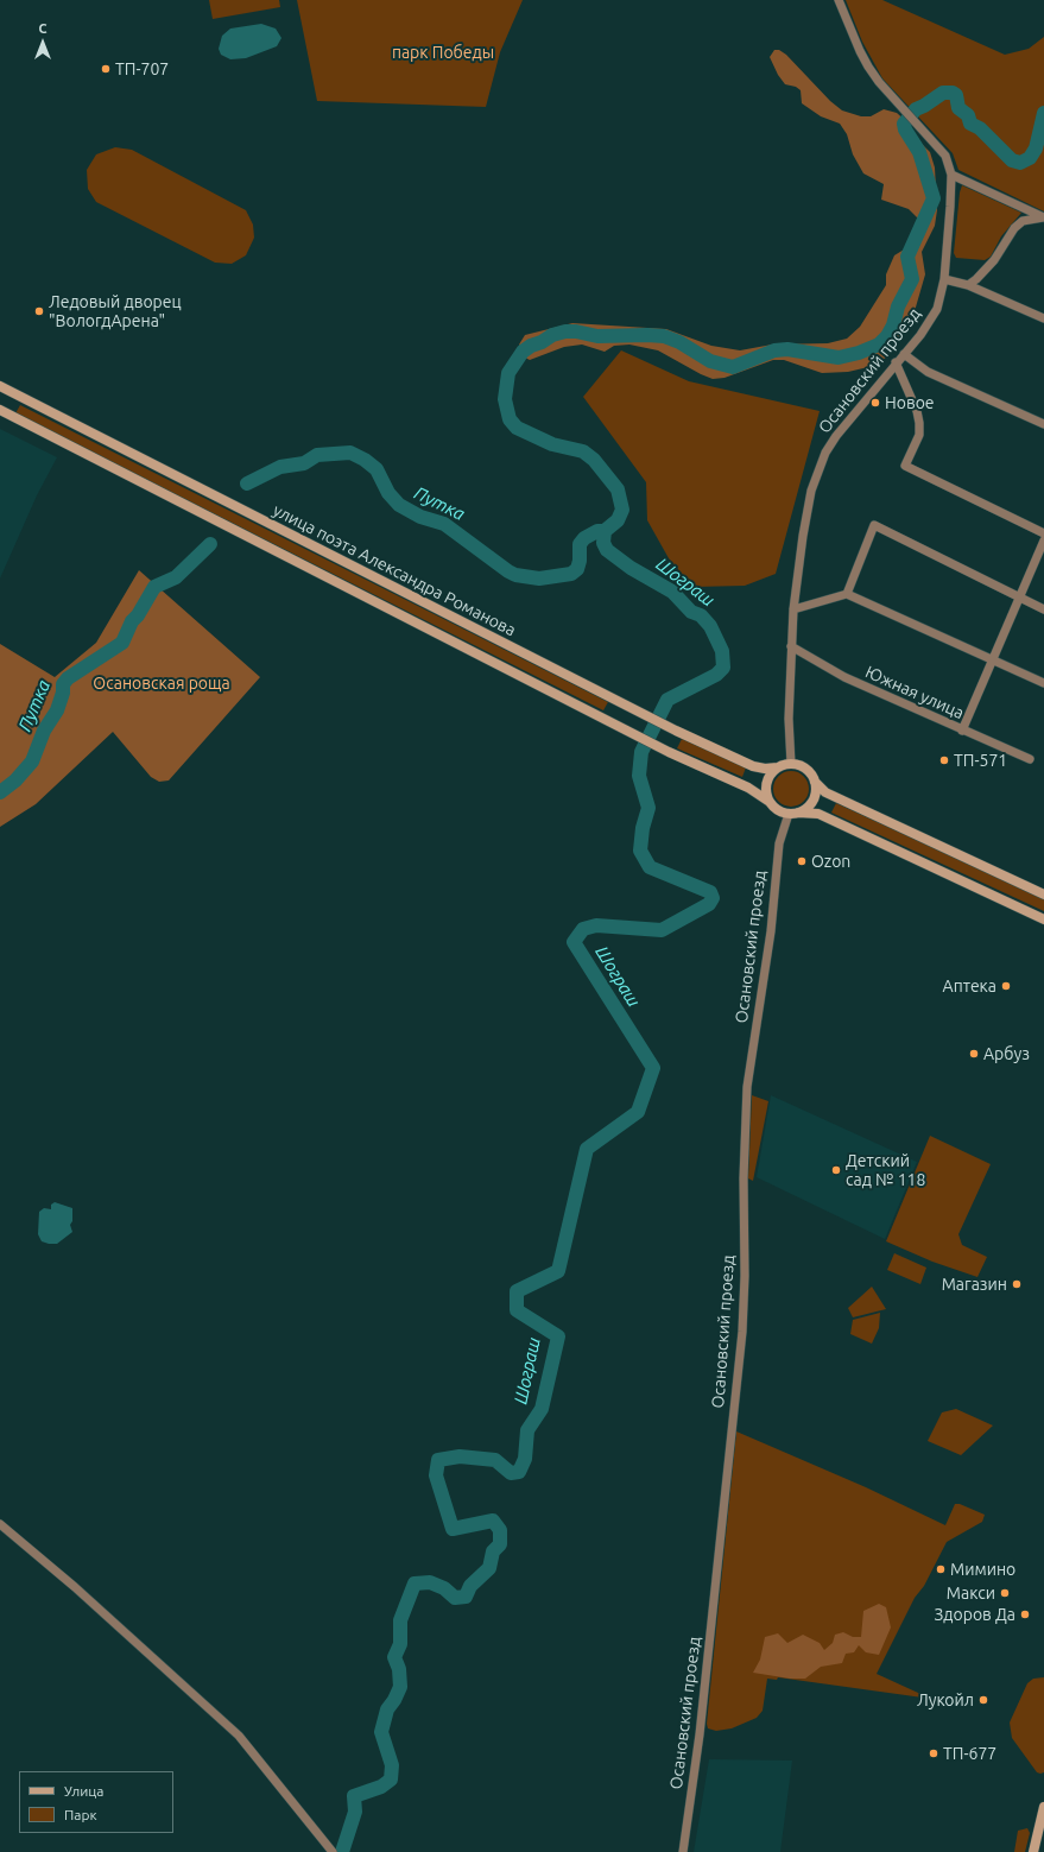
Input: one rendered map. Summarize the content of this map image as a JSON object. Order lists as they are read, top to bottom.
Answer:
{
  "streets": {
    "main road": ["улица поэта Александра Романова"],
    "street": ["Осановский проезд", "Южная улица"]
  },
  "crossings": [
    ["Осановский проезд", "улица поэта Александра Романова"],
    ["Осановский проезд", "Южная улица"]
  ],
  "water": ["Путка", "Шограш"],
  "parks": ["парк Победы", "Осановская роща"],
  "places": [
    "ТП-707",
    "Ледовый дворец \"ВологдАрена\"",
    "Новое",
    "ТП-571",
    "Ozon",
    "Аптека",
    "Арбуз",
    "Детский сад № 118",
    "Магазин",
    "Мимино",
    "Макси",
    "Здоров Да",
    "Лукойл",
    "ТП-677"
  ],
  "legend": ["Улица", "Парк"],
  "north": "top"
}
